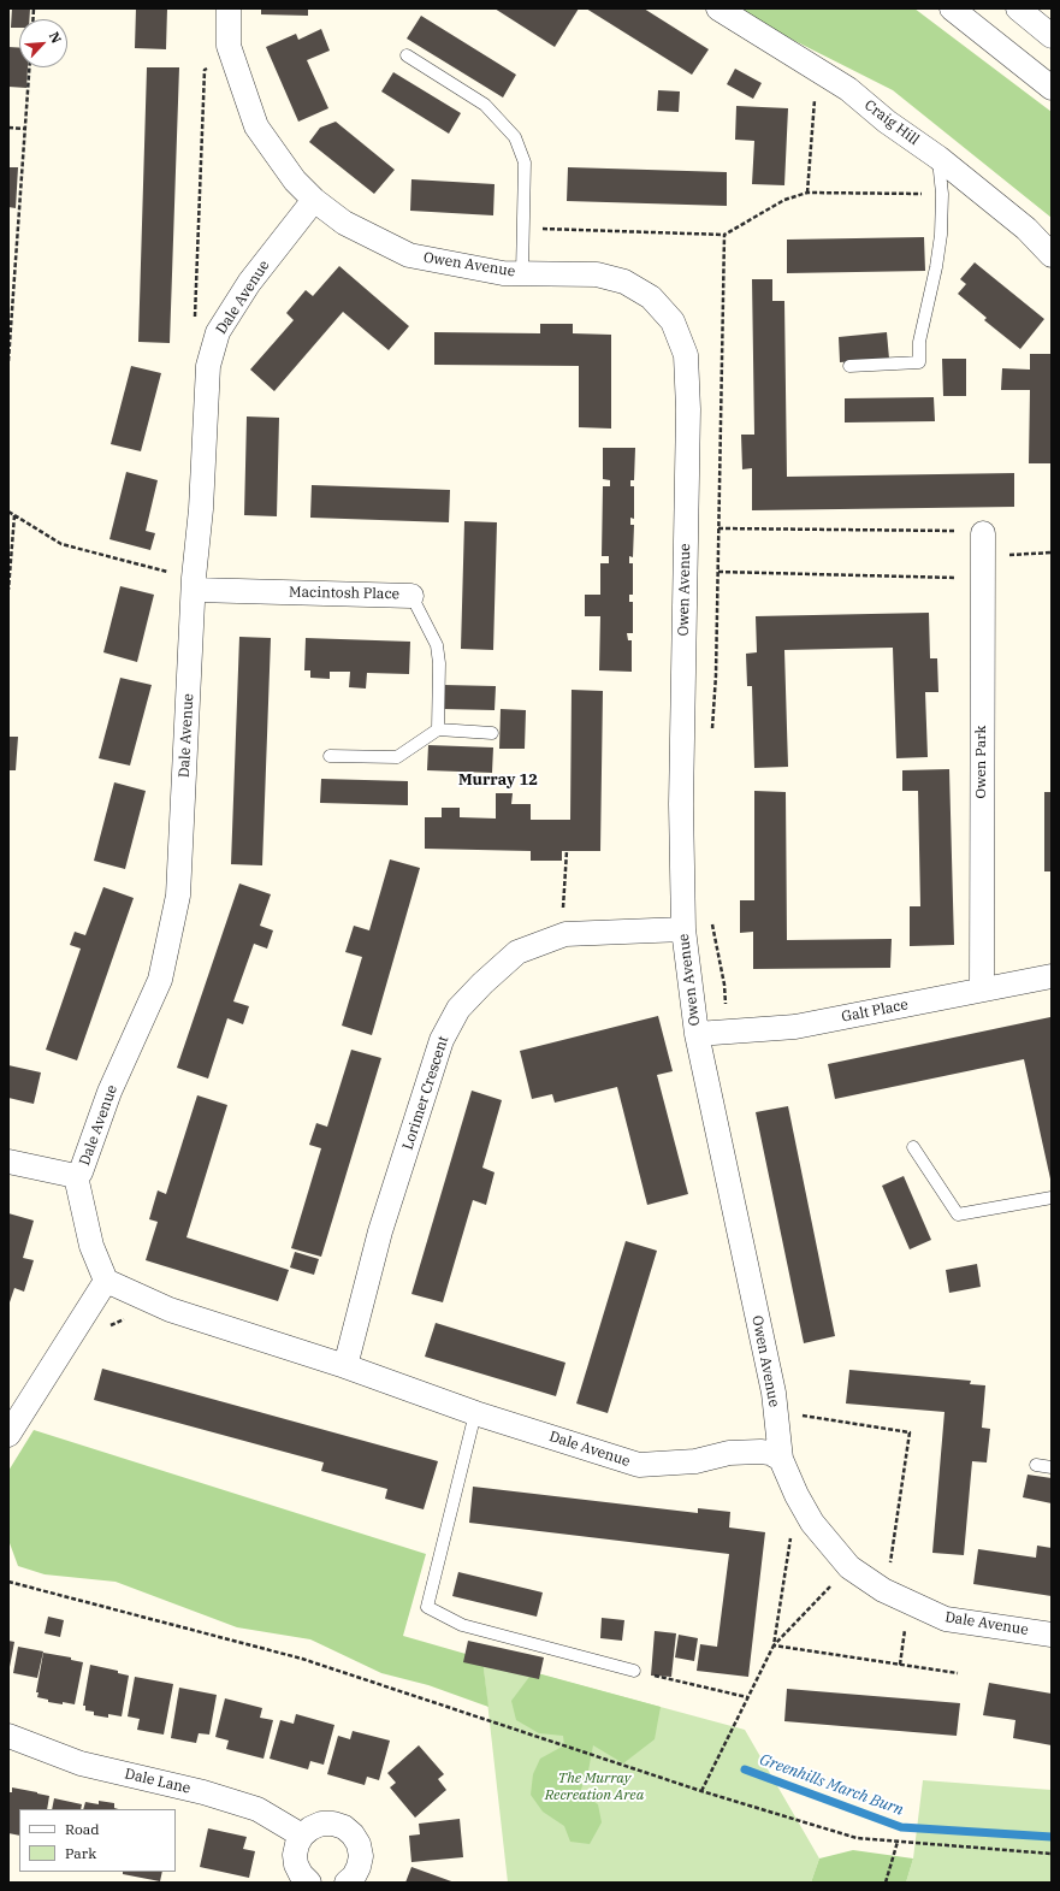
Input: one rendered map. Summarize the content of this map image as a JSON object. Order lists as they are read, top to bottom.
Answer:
{
  "streets": {
    "street": [
      "Craig Hill",
      "Owen Avenue",
      "Dale Avenue",
      "Macintosh Place",
      "Owen Park",
      "Galt Place",
      "Lorimer Crescent",
      "Dale Lane"
    ]
  },
  "crossings": [
    ["Owen Avenue", "Dale Avenue"],
    ["Owen Avenue", "Galt Place"],
    ["Owen Avenue", "Lorimer Crescent"],
    ["Dale Avenue", "Macintosh Place"],
    ["Dale Avenue", "Lorimer Crescent"],
    ["Owen Park", "Galt Place"]
  ],
  "districts": ["Murray 12"],
  "water": ["Greenhills March Burn"],
  "parks": ["The Murray Recreation Area"],
  "legend": ["Road", "Park"],
  "north": "top right"
}
